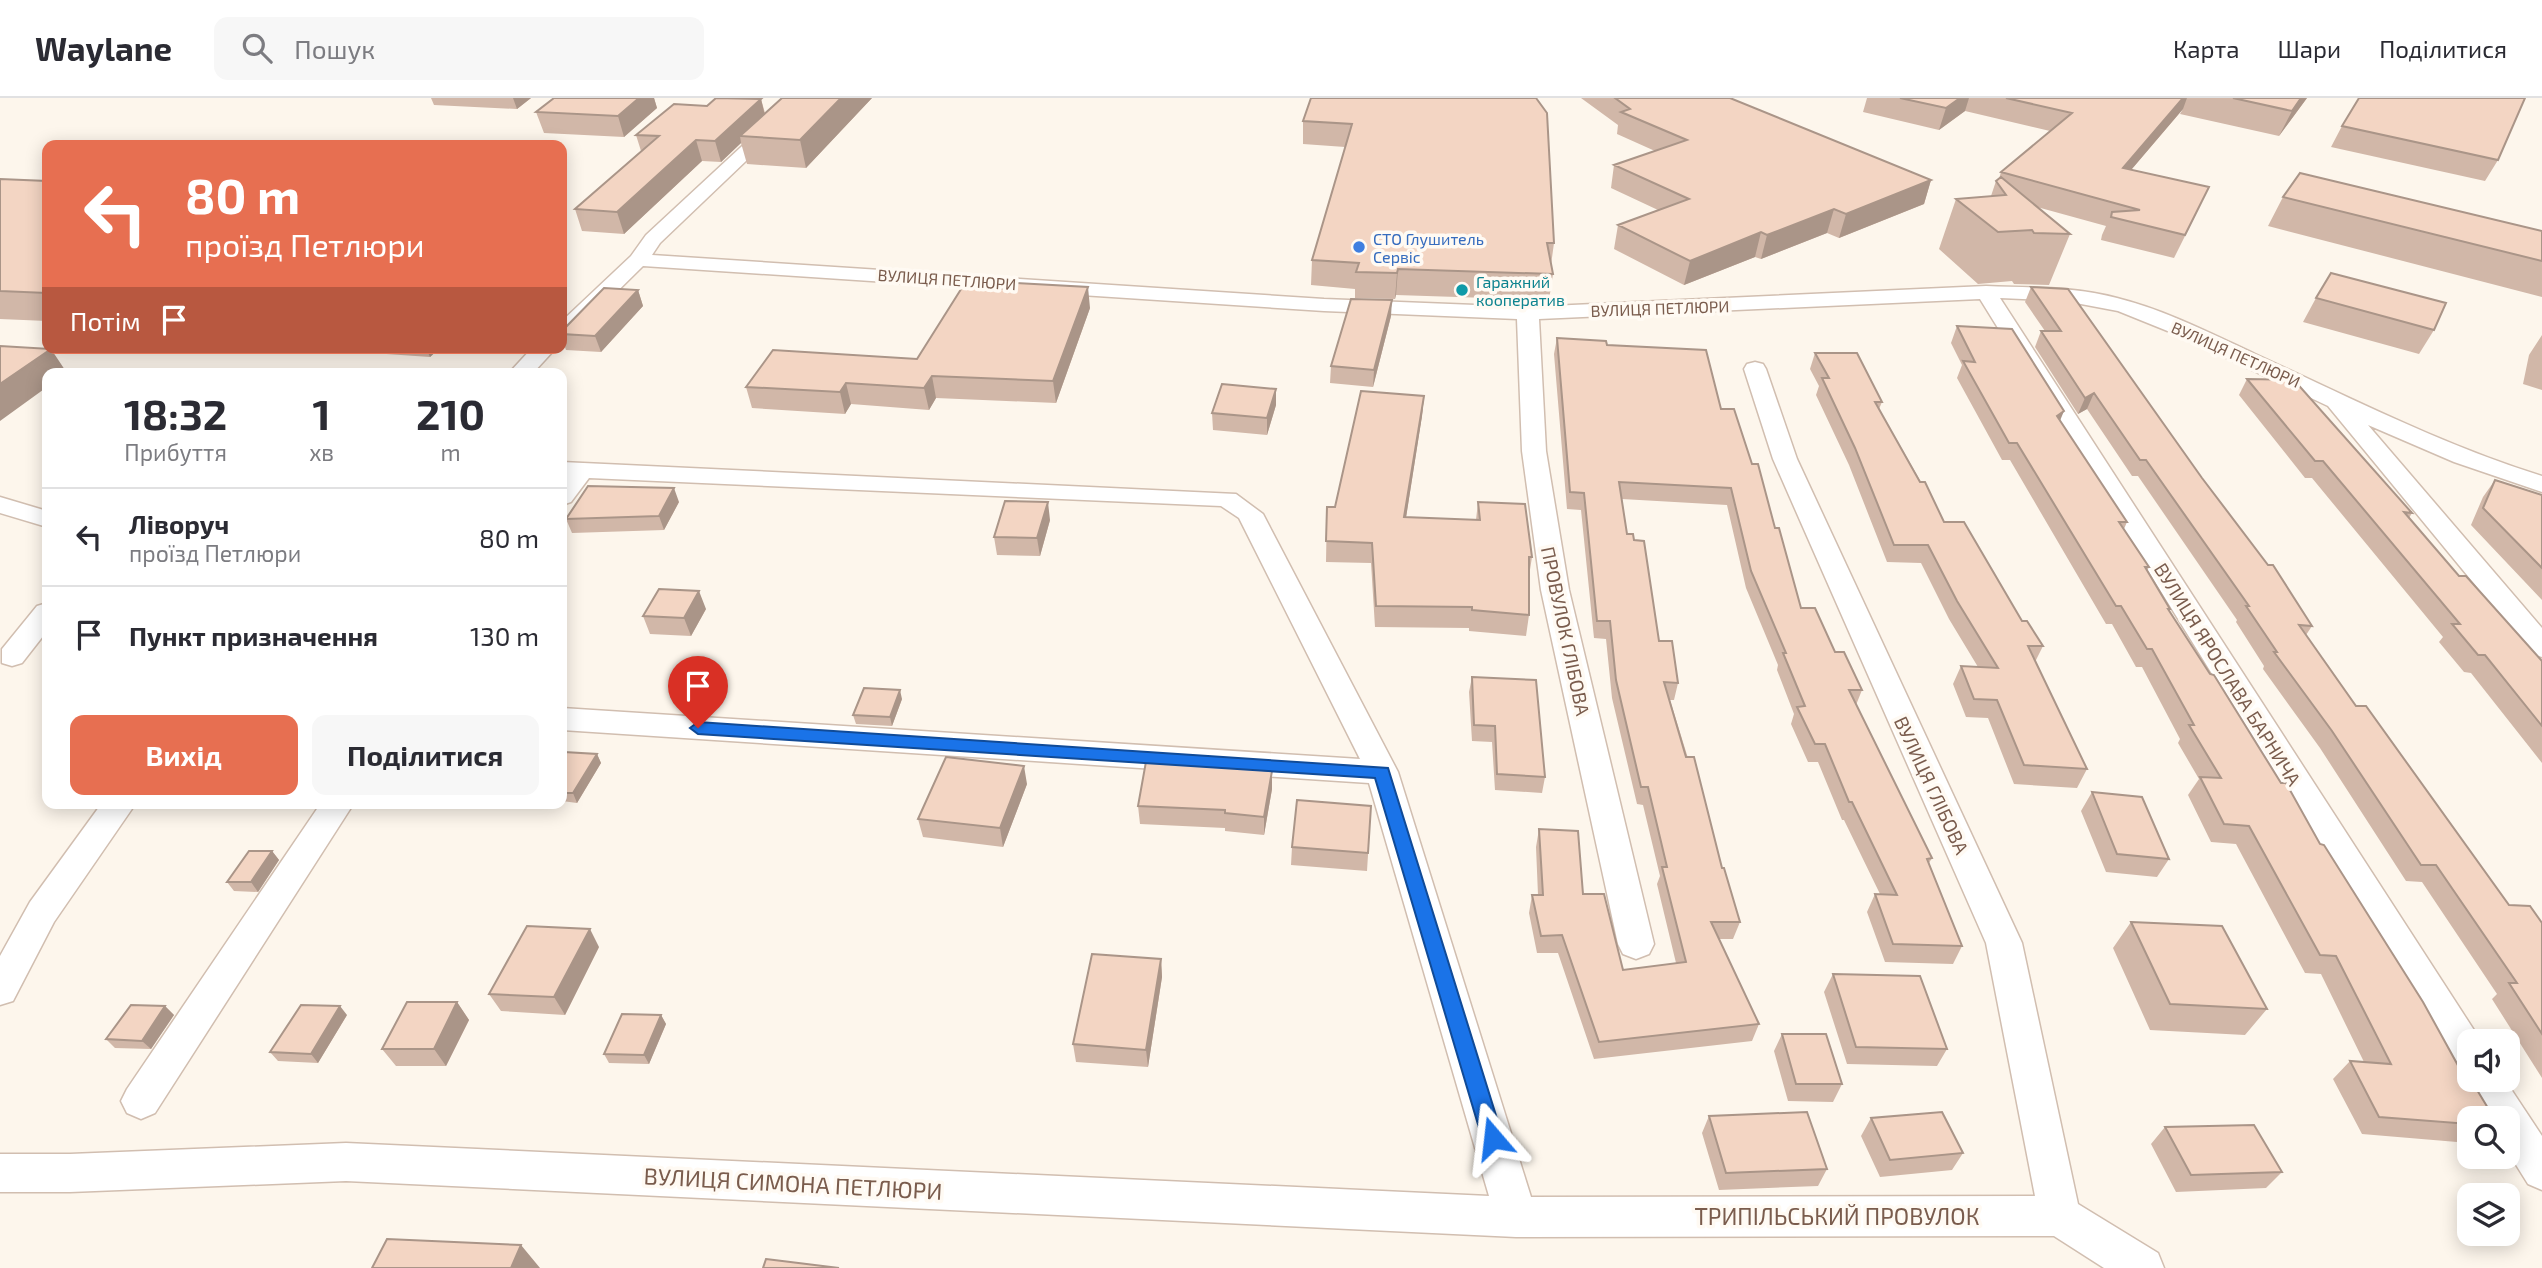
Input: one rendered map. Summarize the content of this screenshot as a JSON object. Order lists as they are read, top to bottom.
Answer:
{
  "streets": {
    "street": [
      "ВУЛИЦЯ ПЕТЛЮРИ",
      "ПРОВУЛОК ГЛІБОВА",
      "ВУЛИЦЯ ЯРОСЛАВА БАРНИЧА",
      "ВУЛИЦЯ ГЛІБОВА",
      "ВУЛИЦЯ СИМОНА ПЕТЛЮРИ",
      "ТРИПІЛЬСЬКИЙ ПРОВУЛОК"
    ]
  },
  "crossings": [
    ["ВУЛИЦЯ ПЕТЛЮРИ", "ПРОВУЛОК ГЛІБОВА"],
    ["ВУЛИЦЯ ПЕТЛЮРИ", "ВУЛИЦЯ ЯРОСЛАВА БАРНИЧА"],
    ["ВУЛИЦЯ ГЛІБОВА", "ТРИПІЛЬСЬКИЙ ПРОВУЛОК"],
    ["ВУЛИЦЯ СИМОНА ПЕТЛЮРИ", "ТРИПІЛЬСЬКИЙ ПРОВУЛОК"]
  ],
  "places": ["СТО Глушитель Сервіс", "Гаражний кооператив"],
  "page": {
    "header": "Waylane",
    "search": "Пошук",
    "nav": ["Карта", "Шари", "Поділитися"],
    "turn": ["80 m", "проїзд Петлюри"],
    "then": "Потім",
    "eta": [
      "18:32",
      "Прибуття",
      "1",
      "хв",
      "210",
      "m"
    ],
    "list": [
      {
        "name": "Ліворуч",
        "note": "проїзд Петлюри",
        "value": "80 m"
      },
      {
        "name": "Пункт призначення",
        "value": "130 m"
      }
    ],
    "buttons": ["Вихід", "Поділитися"]
  }
}
